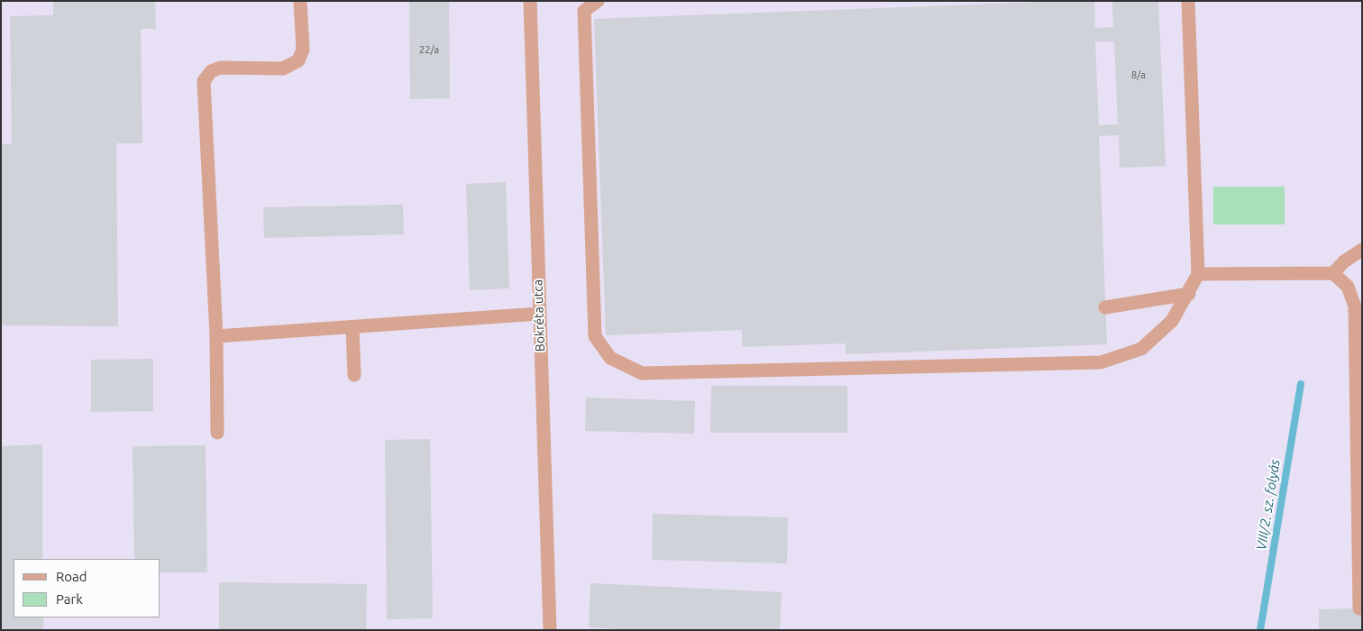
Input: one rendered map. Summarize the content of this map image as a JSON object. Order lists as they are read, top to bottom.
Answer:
{
  "streets": {
    "street": ["Bokréta utca"]
  },
  "water": ["VIII/2. sz. folyás"],
  "house_numbers": ["22/a", "8/a"],
  "legend": ["Road", "Park"]
}
